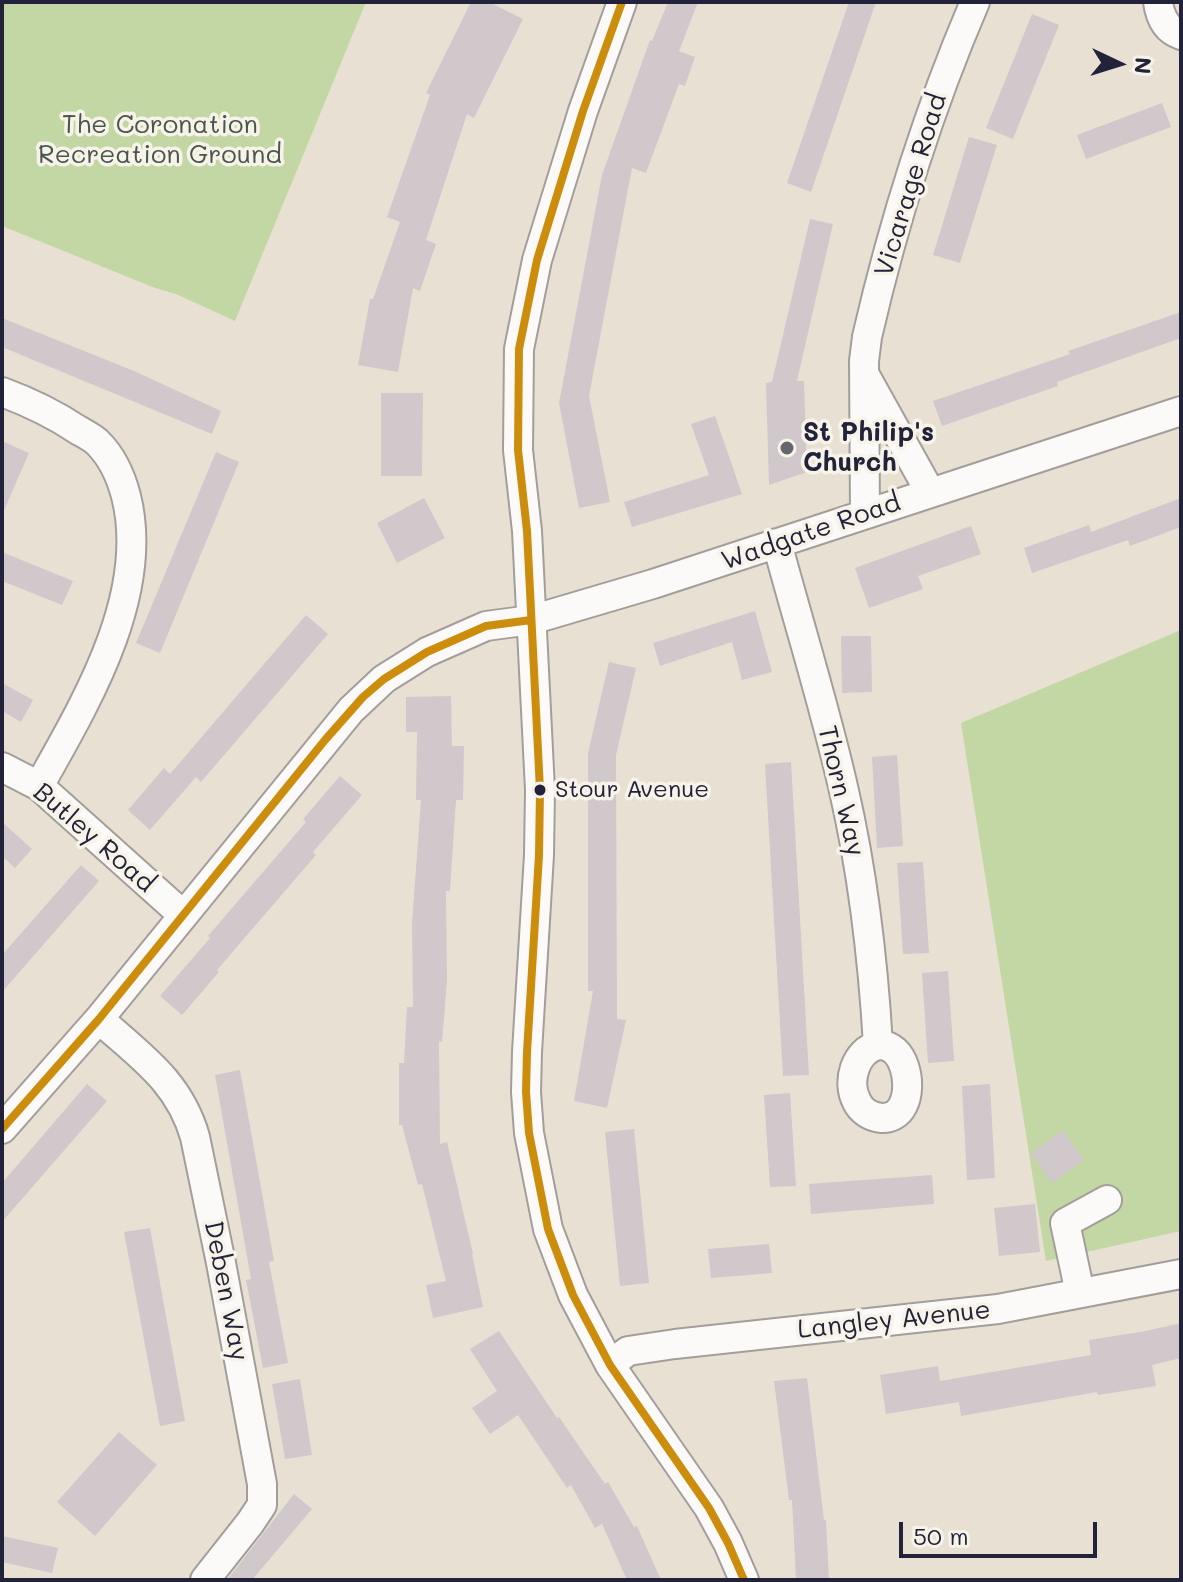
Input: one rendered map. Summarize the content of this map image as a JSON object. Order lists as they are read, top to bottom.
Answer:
{
  "streets": {
    "street": [
      "Vicarage Road",
      "Wadgate Road",
      "Thorn Way",
      "Butley Road",
      "Deben Way",
      "Langley Avenue"
    ]
  },
  "crossings": [
    ["Vicarage Road", "Wadgate Road"],
    ["Wadgate Road", "Thorn Way"]
  ],
  "parks": ["The Coronation Recreation Ground"],
  "places": ["St Philip's Church", "Stour Avenue"],
  "scale_bar": "50 m",
  "north": "right"
}
